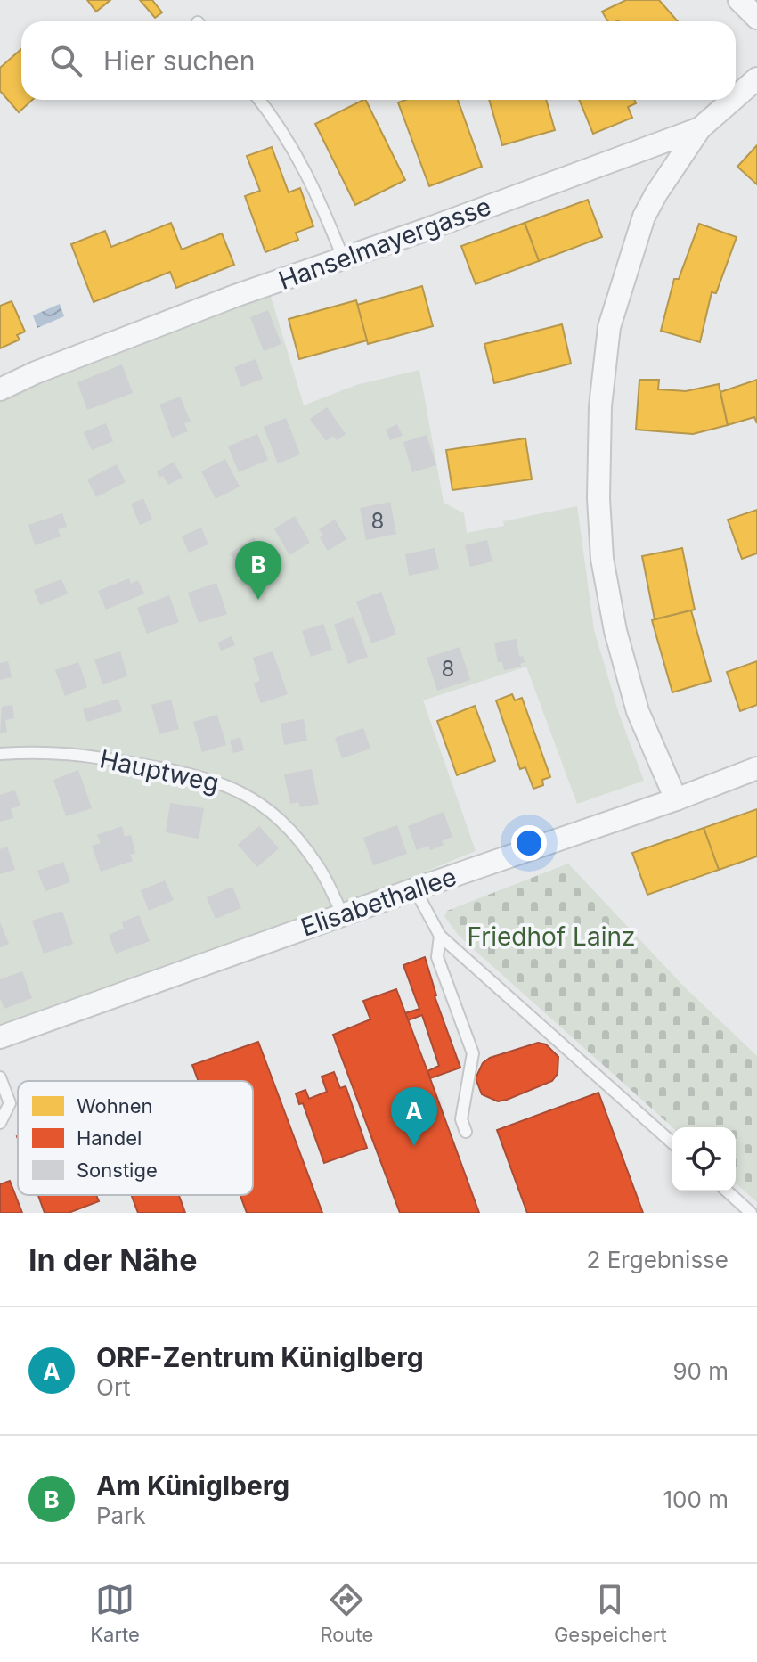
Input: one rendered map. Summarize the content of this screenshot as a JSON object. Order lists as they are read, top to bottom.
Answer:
{
  "streets": {
    "street": ["Hanselmayergasse", "Elisabethallee"],
    "lane": ["Hauptweg"]
  },
  "crossings": [
    ["Hauptweg", "Elisabethallee"]
  ],
  "parks": ["Friedhof Lainz"],
  "house_numbers": ["8", "8"],
  "legend": ["Wohnen", "Handel", "Sonstige"],
  "page": {
    "search": "Hier suchen",
    "pins": ["B", "A"],
    "heading": ["In der Nähe", "2 Ergebnisse"],
    "list": [
      {
        "mark": "A",
        "name": "ORF-Zentrum Küniglberg",
        "note": "Ort",
        "value": "90 m"
      },
      {
        "mark": "B",
        "name": "Am Küniglberg",
        "note": "Park",
        "value": "100 m"
      }
    ],
    "nav": ["Karte", "Route", "Gespeichert"]
  }
}
